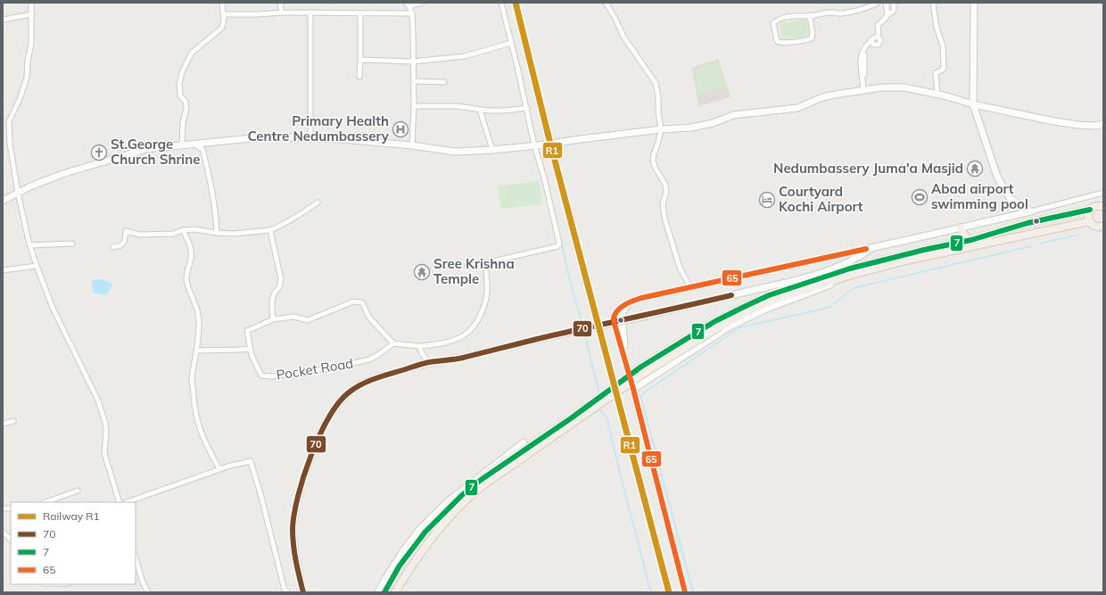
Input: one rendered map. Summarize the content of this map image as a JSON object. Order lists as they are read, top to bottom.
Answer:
{
  "streets": {
    "street": ["Pocket Road"]
  },
  "places": {
    "hospital": ["Primary Health Centre Nedumbassery"],
    "church": ["St.George Church Shrine"],
    "temple": ["Nedumbassery Juma'a Masjid", "Sree Krishna Temple"],
    "sports": ["Abad airport swimming pool"],
    "hotel": ["Courtyard Kochi Airport"]
  },
  "lines": [
    "rail line R1",
    "transit line 7",
    "transit line 65",
    "transit line 70"
  ],
  "legend": [
    "Railway R1",
    "70",
    "7",
    "65"
  ]
}
